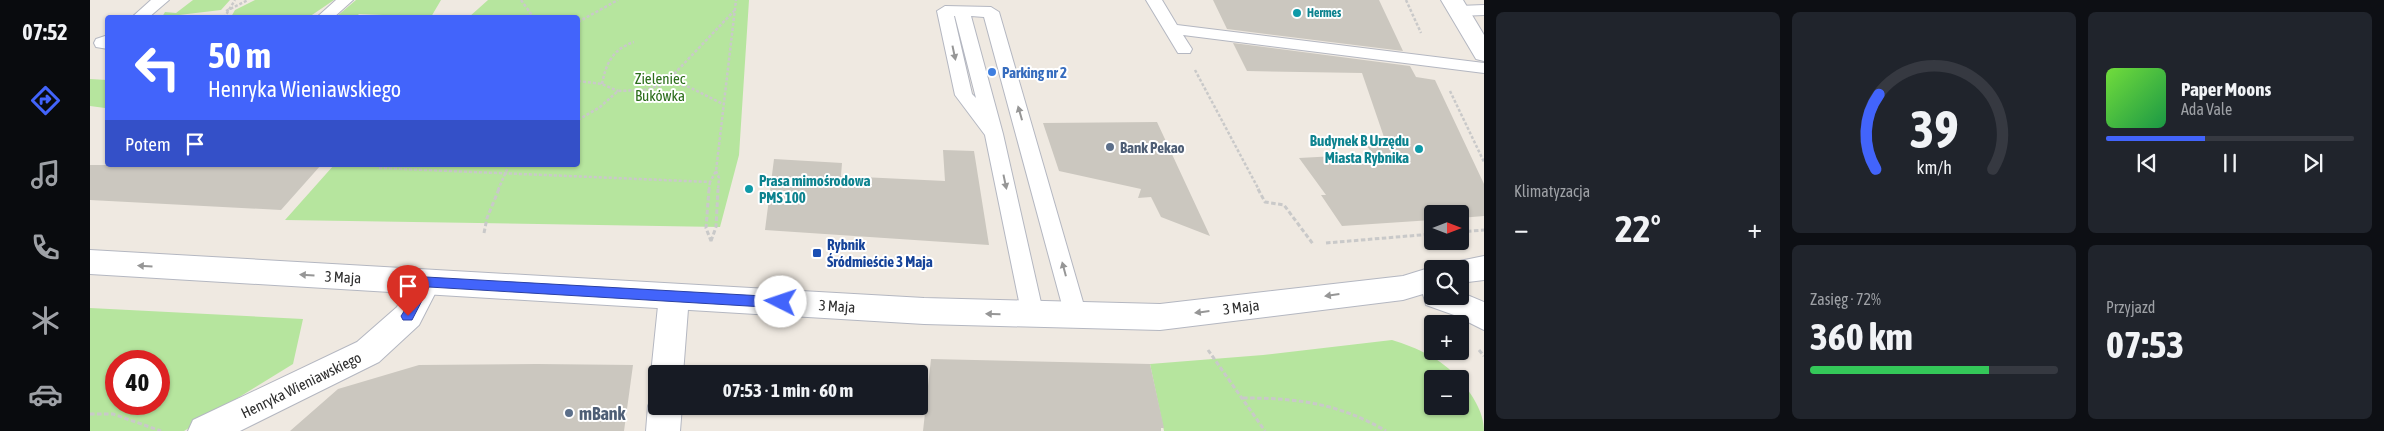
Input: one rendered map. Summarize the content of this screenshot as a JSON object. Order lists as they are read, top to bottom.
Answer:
{
  "streets": {
    "street": ["3 Maja", "Henryka Wieniawskiego"]
  },
  "crossings": [
    ["3 Maja", "Henryka Wieniawskiego"]
  ],
  "one_way": ["3 Maja"],
  "parks": ["Zieleniec Bukówka"],
  "places": {
    "other": [
      "Hermes",
      "Parking nr 2",
      "Bank Pekao",
      "Budynek B Urzędu Miasta Rybnika",
      "Prasa mimośrodowa PMS 100",
      "mBank"
    ],
    "transit": ["Rybnik Śródmieście 3 Maja"]
  },
  "north": "right",
  "page": {
    "tabs": "07:52",
    "tile": [
      "Klimatyzacja",
      ["Zasięg · 72%", "360 km"],
      ["Przyjazd", "07:53"]
    ],
    "turn": ["50 m", "Henryka Wieniawskiego"],
    "song": ["Paper Moons", "Ada Vale"],
    "then": "Potem",
    "map_buttons": ["+", "−"],
    "heat": ["−", "22°", "+"],
    "limit": "40",
    "trip": "07:53 · 1 min · 60 m",
    "gauge": ["39", "km/h"]
  }
}
